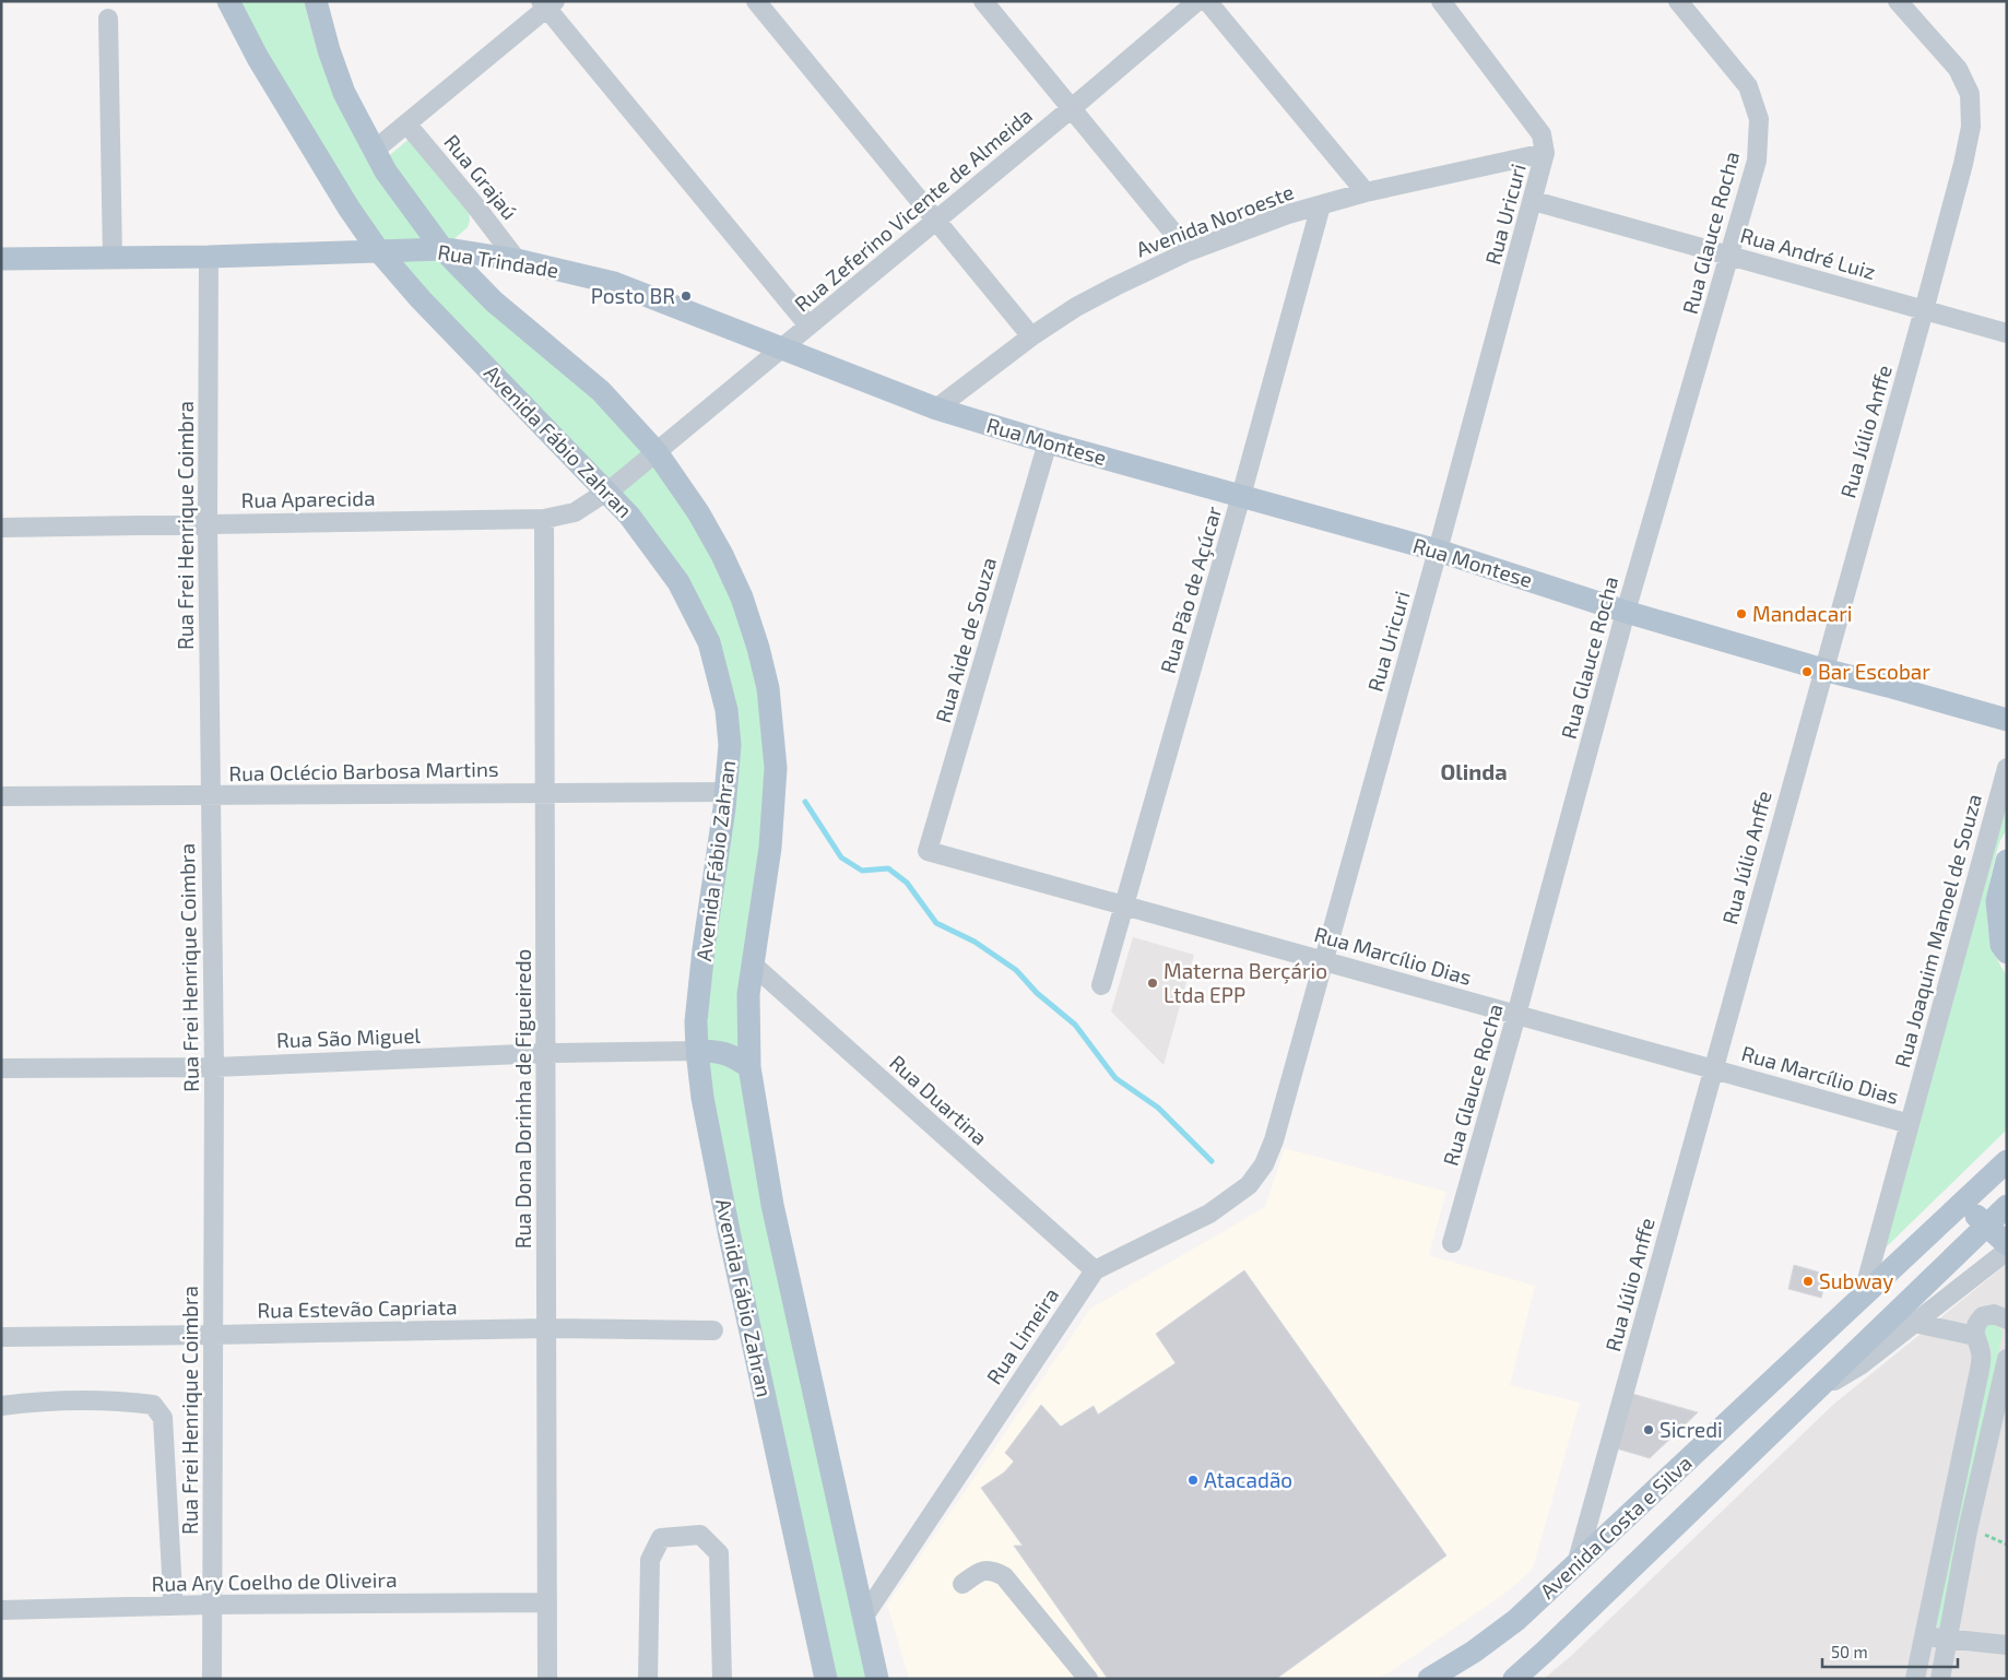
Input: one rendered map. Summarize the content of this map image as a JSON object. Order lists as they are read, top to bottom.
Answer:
{
  "streets": {
    "main road": [
      "Rua Trindade",
      "Avenida Fábio Zahran",
      "Rua Montese",
      "Avenida Costa e Silva"
    ],
    "street": [
      "Rua Grajaú",
      "Rua Zeferino Vicente de Almeida",
      "Rua Uricuri",
      "Avenida Noroeste",
      "Rua Glauce Rocha",
      "Rua André Luiz",
      "Rua Júlio Anffe",
      "Rua Aparecida",
      "Rua Frei Henrique Coimbra",
      "Rua Pão de Açúcar",
      "Rua Aide de Souza",
      "Rua Oclécio Barbosa Martins",
      "Rua Joaquim Manoel de Souza",
      "Rua Marcílio Dias",
      "Rua São Miguel",
      "Rua Dona Dorinha de Figueiredo",
      "Rua Duartina",
      "Rua Estevão Capriata",
      "Rua Limeira",
      "Rua Ary Coelho de Oliveira"
    ]
  },
  "crossings": [
    ["Rua Grajaú", "Rua Trindade"],
    ["Rua Zeferino Vicente de Almeida", "Rua Trindade"],
    ["Rua Zeferino Vicente de Almeida", "Avenida Fábio Zahran"],
    ["Rua Zeferino Vicente de Almeida", "Rua Aparecida"],
    ["Rua Uricuri", "Avenida Noroeste"],
    ["Rua Uricuri", "Rua André Luiz"],
    ["Rua Uricuri", "Rua Montese"],
    ["Rua Uricuri", "Rua Marcílio Dias"],
    ["Rua Uricuri", "Rua Limeira"],
    ["Avenida Noroeste", "Rua Trindade"],
    ["Avenida Noroeste", "Rua Montese"],
    ["Avenida Noroeste", "Rua Pão de Açúcar"],
    ["Rua Glauce Rocha", "Rua André Luiz"],
    ["Rua Glauce Rocha", "Rua Montese"],
    ["Rua Glauce Rocha", "Rua Marcílio Dias"],
    ["Rua André Luiz", "Rua Júlio Anffe"],
    ["Rua Trindade", "Avenida Fábio Zahran"],
    ["Rua Trindade", "Rua Montese"],
    ["Rua Trindade", "Rua Frei Henrique Coimbra"],
    ["Rua Júlio Anffe", "Rua Montese"],
    ["Rua Júlio Anffe", "Rua Marcílio Dias"],
    ["Rua Júlio Anffe", "Avenida Costa e Silva"],
    ["Avenida Fábio Zahran", "Rua Aparecida"],
    ["Avenida Fábio Zahran", "Rua Oclécio Barbosa Martins"],
    ["Avenida Fábio Zahran", "Rua São Miguel"],
    ["Rua Montese", "Rua Pão de Açúcar"],
    ["Rua Montese", "Rua Aide de Souza"],
    ["Rua Aparecida", "Rua Frei Henrique Coimbra"],
    ["Rua Aparecida", "Rua Dona Dorinha de Figueiredo"],
    ["Rua Frei Henrique Coimbra", "Rua Oclécio Barbosa Martins"],
    ["Rua Frei Henrique Coimbra", "Rua São Miguel"],
    ["Rua Frei Henrique Coimbra", "Rua Estevão Capriata"],
    ["Rua Frei Henrique Coimbra", "Rua Ary Coelho de Oliveira"],
    ["Rua Pão de Açúcar", "Rua Marcílio Dias"],
    ["Rua Aide de Souza", "Rua Marcílio Dias"],
    ["Rua Oclécio Barbosa Martins", "Rua Dona Dorinha de Figueiredo"],
    ["Rua Joaquim Manoel de Souza", "Rua Marcílio Dias"],
    ["Rua Joaquim Manoel de Souza", "Avenida Costa e Silva"],
    ["Rua São Miguel", "Rua Dona Dorinha de Figueiredo"],
    ["Rua Dona Dorinha de Figueiredo", "Rua Estevão Capriata"],
    ["Rua Dona Dorinha de Figueiredo", "Rua Ary Coelho de Oliveira"],
    ["Rua Duartina", "Rua Limeira"]
  ],
  "districts": ["Olinda"],
  "places": [
    "Posto BR",
    "Mandacari",
    "Bar Escobar",
    "Materna Berçário Ltda EPP",
    "Subway",
    "Sicredi",
    "Atacadão"
  ],
  "scale_bar": "50 m"
}
